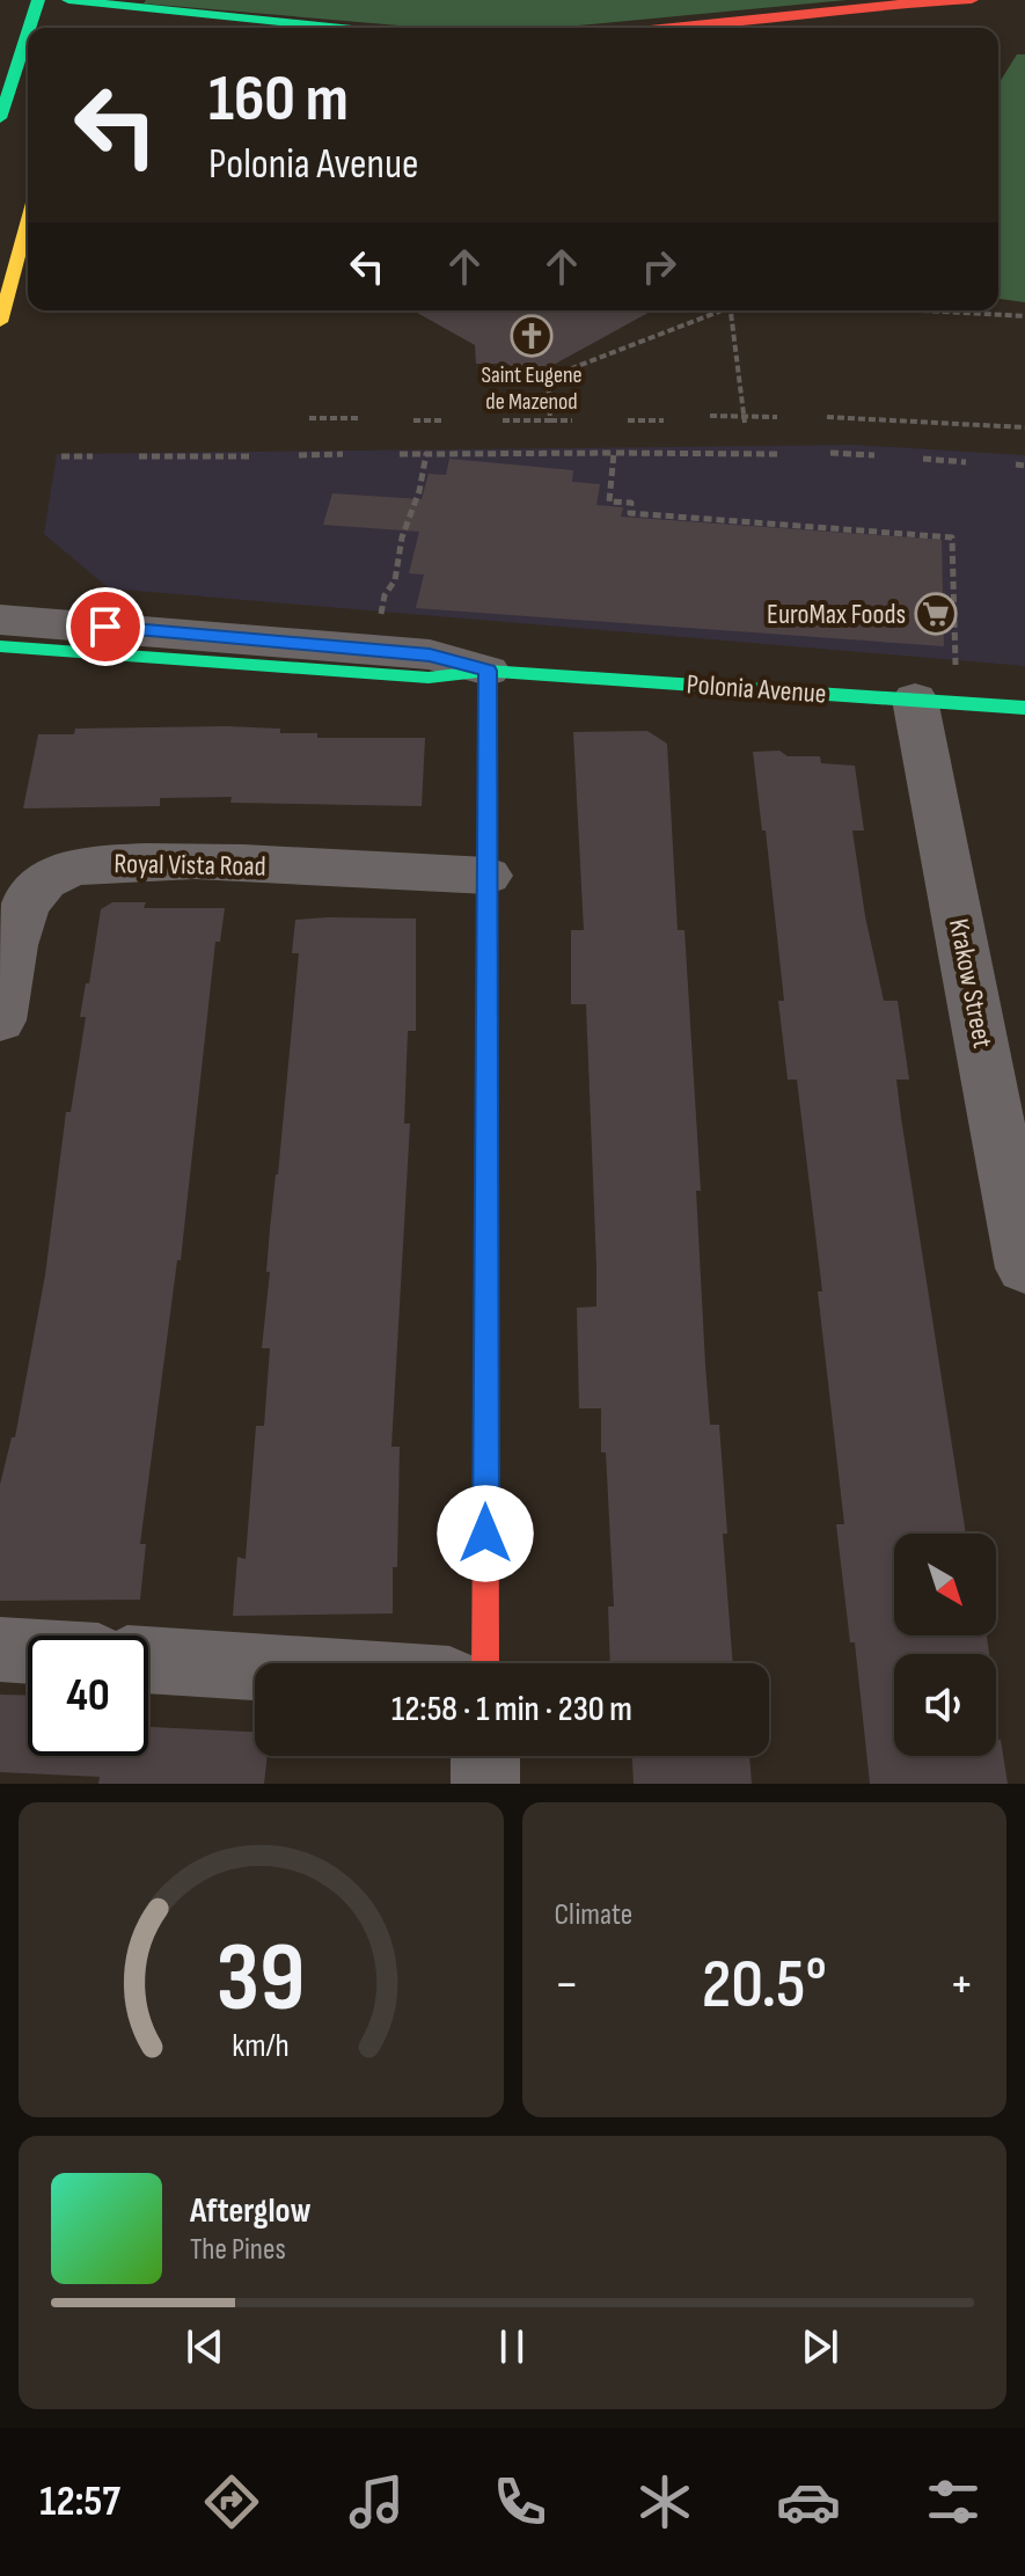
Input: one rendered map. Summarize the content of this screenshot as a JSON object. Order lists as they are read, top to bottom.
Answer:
{
  "streets": {
    "street": ["Polonia Avenue", "Royal Vista Road", "Krakow Street"]
  },
  "crossings": [
    ["Polonia Avenue", "Krakow Street"]
  ],
  "places": {
    "church": ["Saint Eugene de Mazenod"],
    "supermarket": ["EuroMax Foods"]
  },
  "north": "bottom right",
  "page": {
    "turn": ["160 m", "Polonia Avenue"],
    "limit": "40",
    "trip": "12:58 · 1 min · 230 m",
    "tile": "Climate",
    "heat": ["−", "20.5°", "+"],
    "song": ["Afterglow", "The Pines"],
    "tabs": "12:57",
    "gauge": ["39", "km/h"]
  }
}
